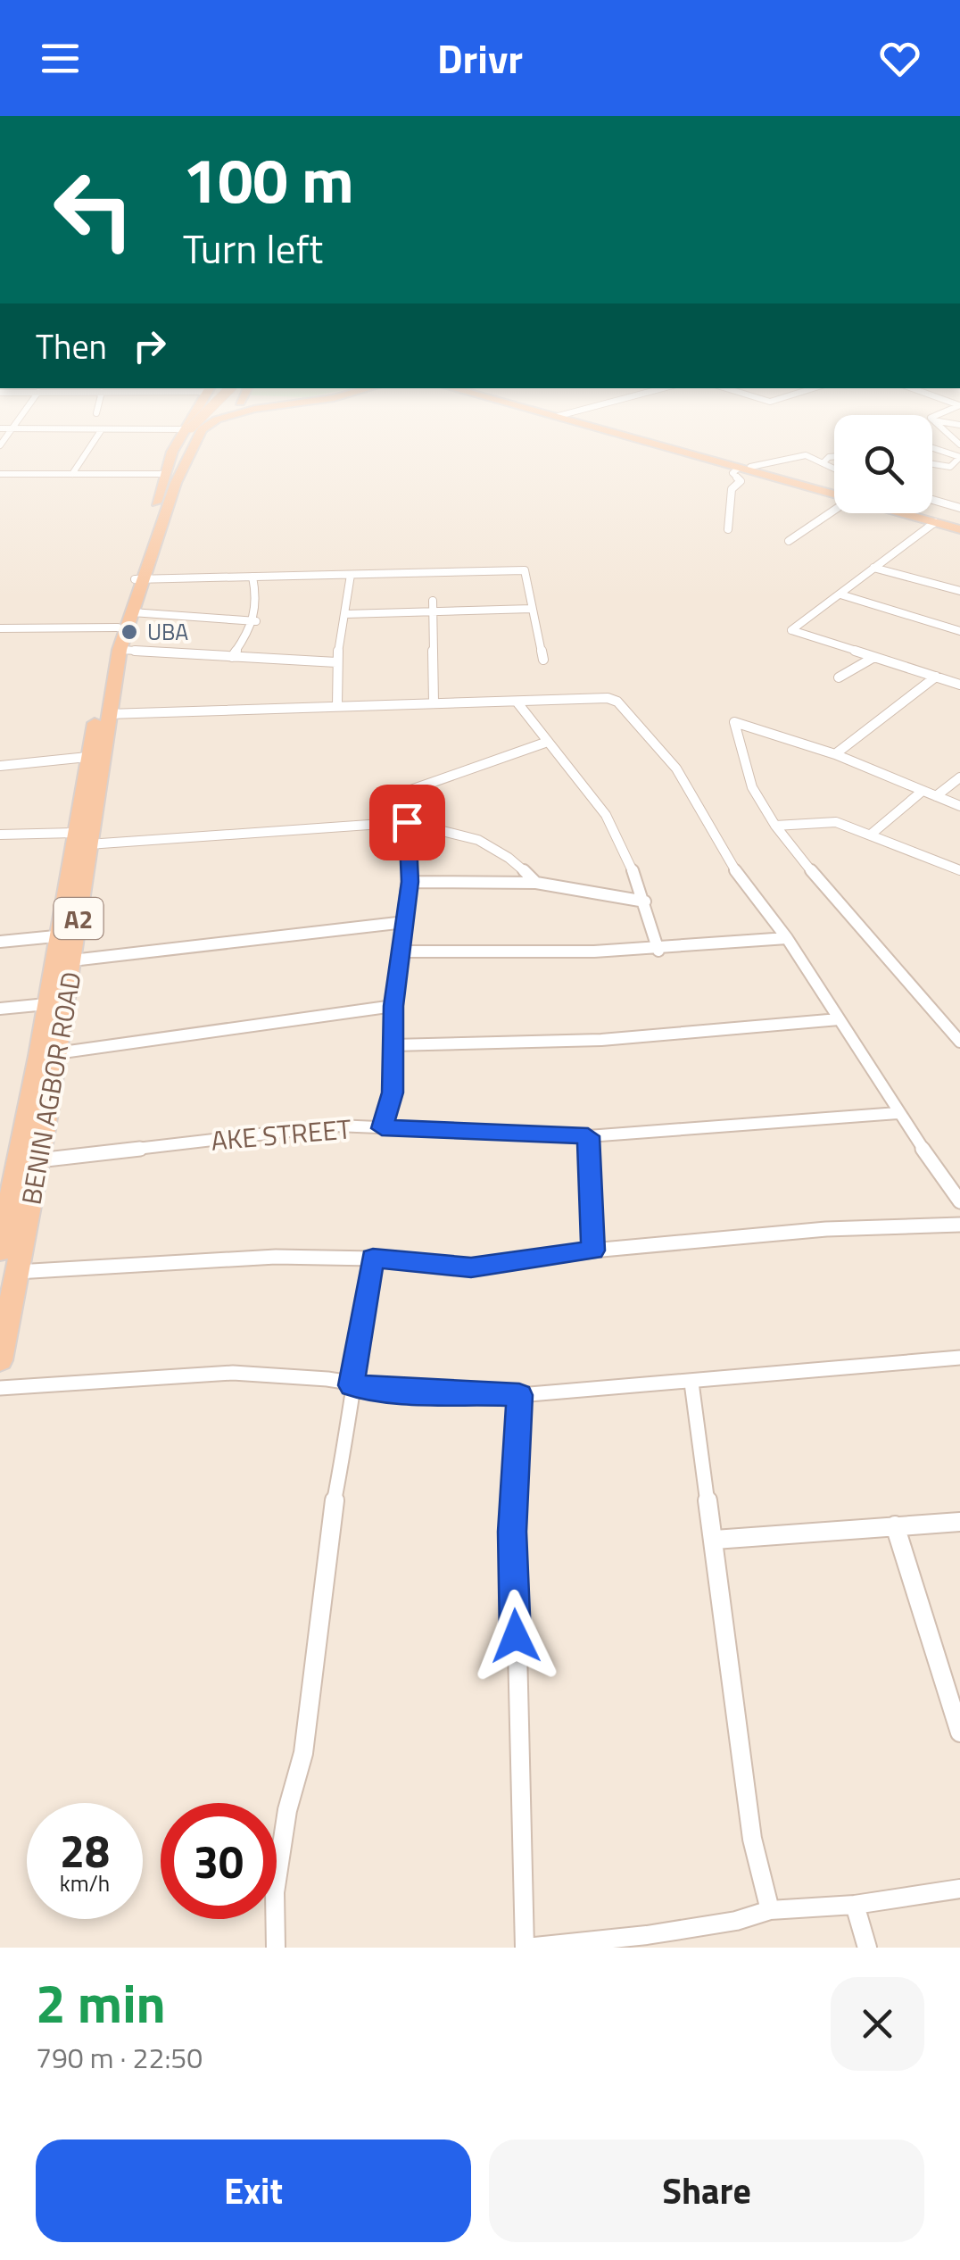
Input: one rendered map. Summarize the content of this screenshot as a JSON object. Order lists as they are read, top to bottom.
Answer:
{
  "streets": {
    "highway": ["A2", "BENIN AGBOR ROAD"],
    "street": ["AKE STREET"]
  },
  "crossings": [
    ["A2", "BENIN AGBOR ROAD"],
    ["BENIN AGBOR ROAD", "AKE STREET"]
  ],
  "places": ["UBA"],
  "page": {
    "header": "Drivr",
    "turn": ["100 m", "Turn left"],
    "then": "Then",
    "speed": "28 km/h",
    "limit": "30",
    "heading": ["2 min", "790 m · 22:50"],
    "buttons": ["Exit", "Share"]
  }
}
